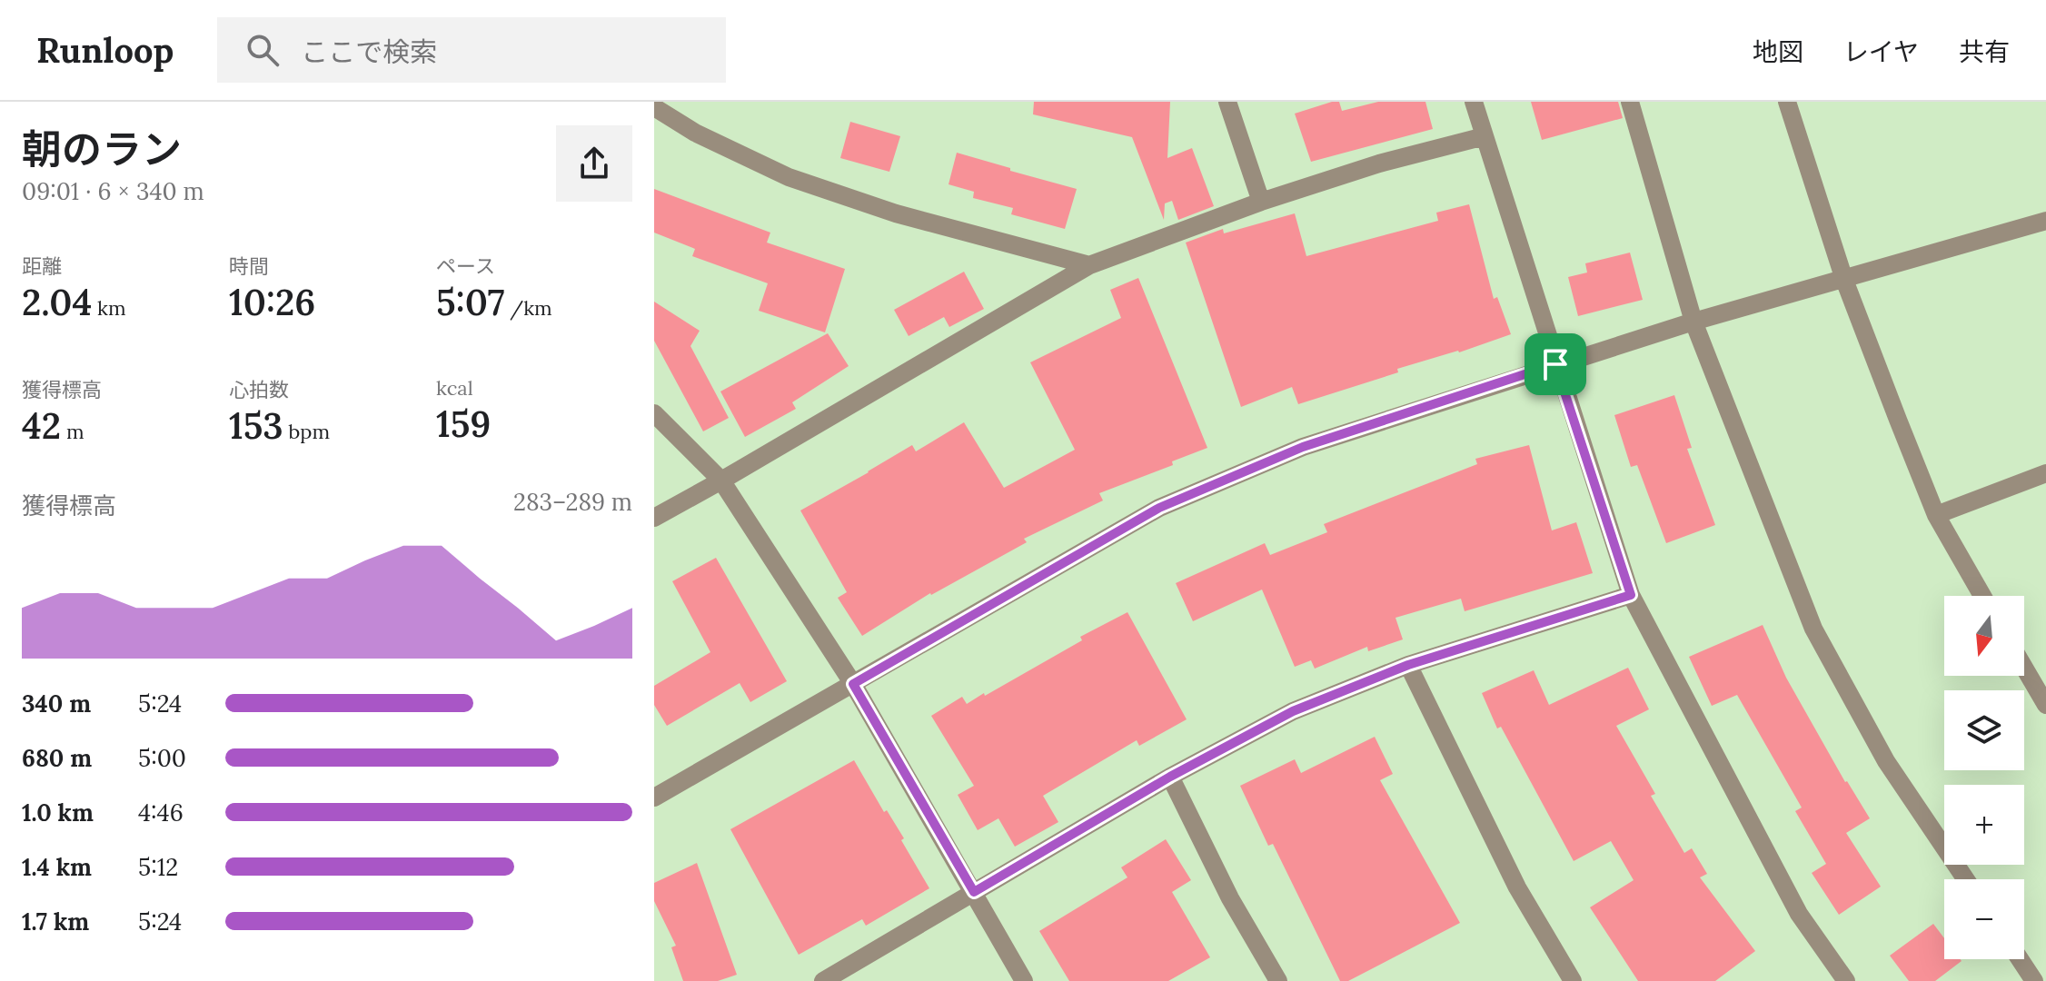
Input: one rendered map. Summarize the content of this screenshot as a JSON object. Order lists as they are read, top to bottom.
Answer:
{
  "north": "bottom",
  "page": {
    "header": "Runloop",
    "search": "ここで検索",
    "nav": ["地図", "レイヤ", "共有"],
    "heading": ["朝のラン", "09:01 · 6 × 340 m"],
    "stats": [
      ["距離", "2.04 km"],
      ["時間", "10:26"],
      ["ペース", "5:07 /km"],
      ["獲得標高", "42 m"],
      ["心拍数", "153 bpm"],
      ["kcal", "159"]
    ],
    "chart": ["獲得標高", "283–289 m"],
    "map_buttons": ["+", "−"],
    "list": [
      {
        "name": "340 m",
        "note": "5:24"
      },
      {
        "name": "680 m",
        "note": "5:00"
      },
      {
        "name": "1.0 km",
        "note": "4:46"
      },
      {
        "name": "1.4 km",
        "note": "5:12"
      },
      {
        "name": "1.7 km",
        "note": "5:24"
      }
    ]
  }
}
